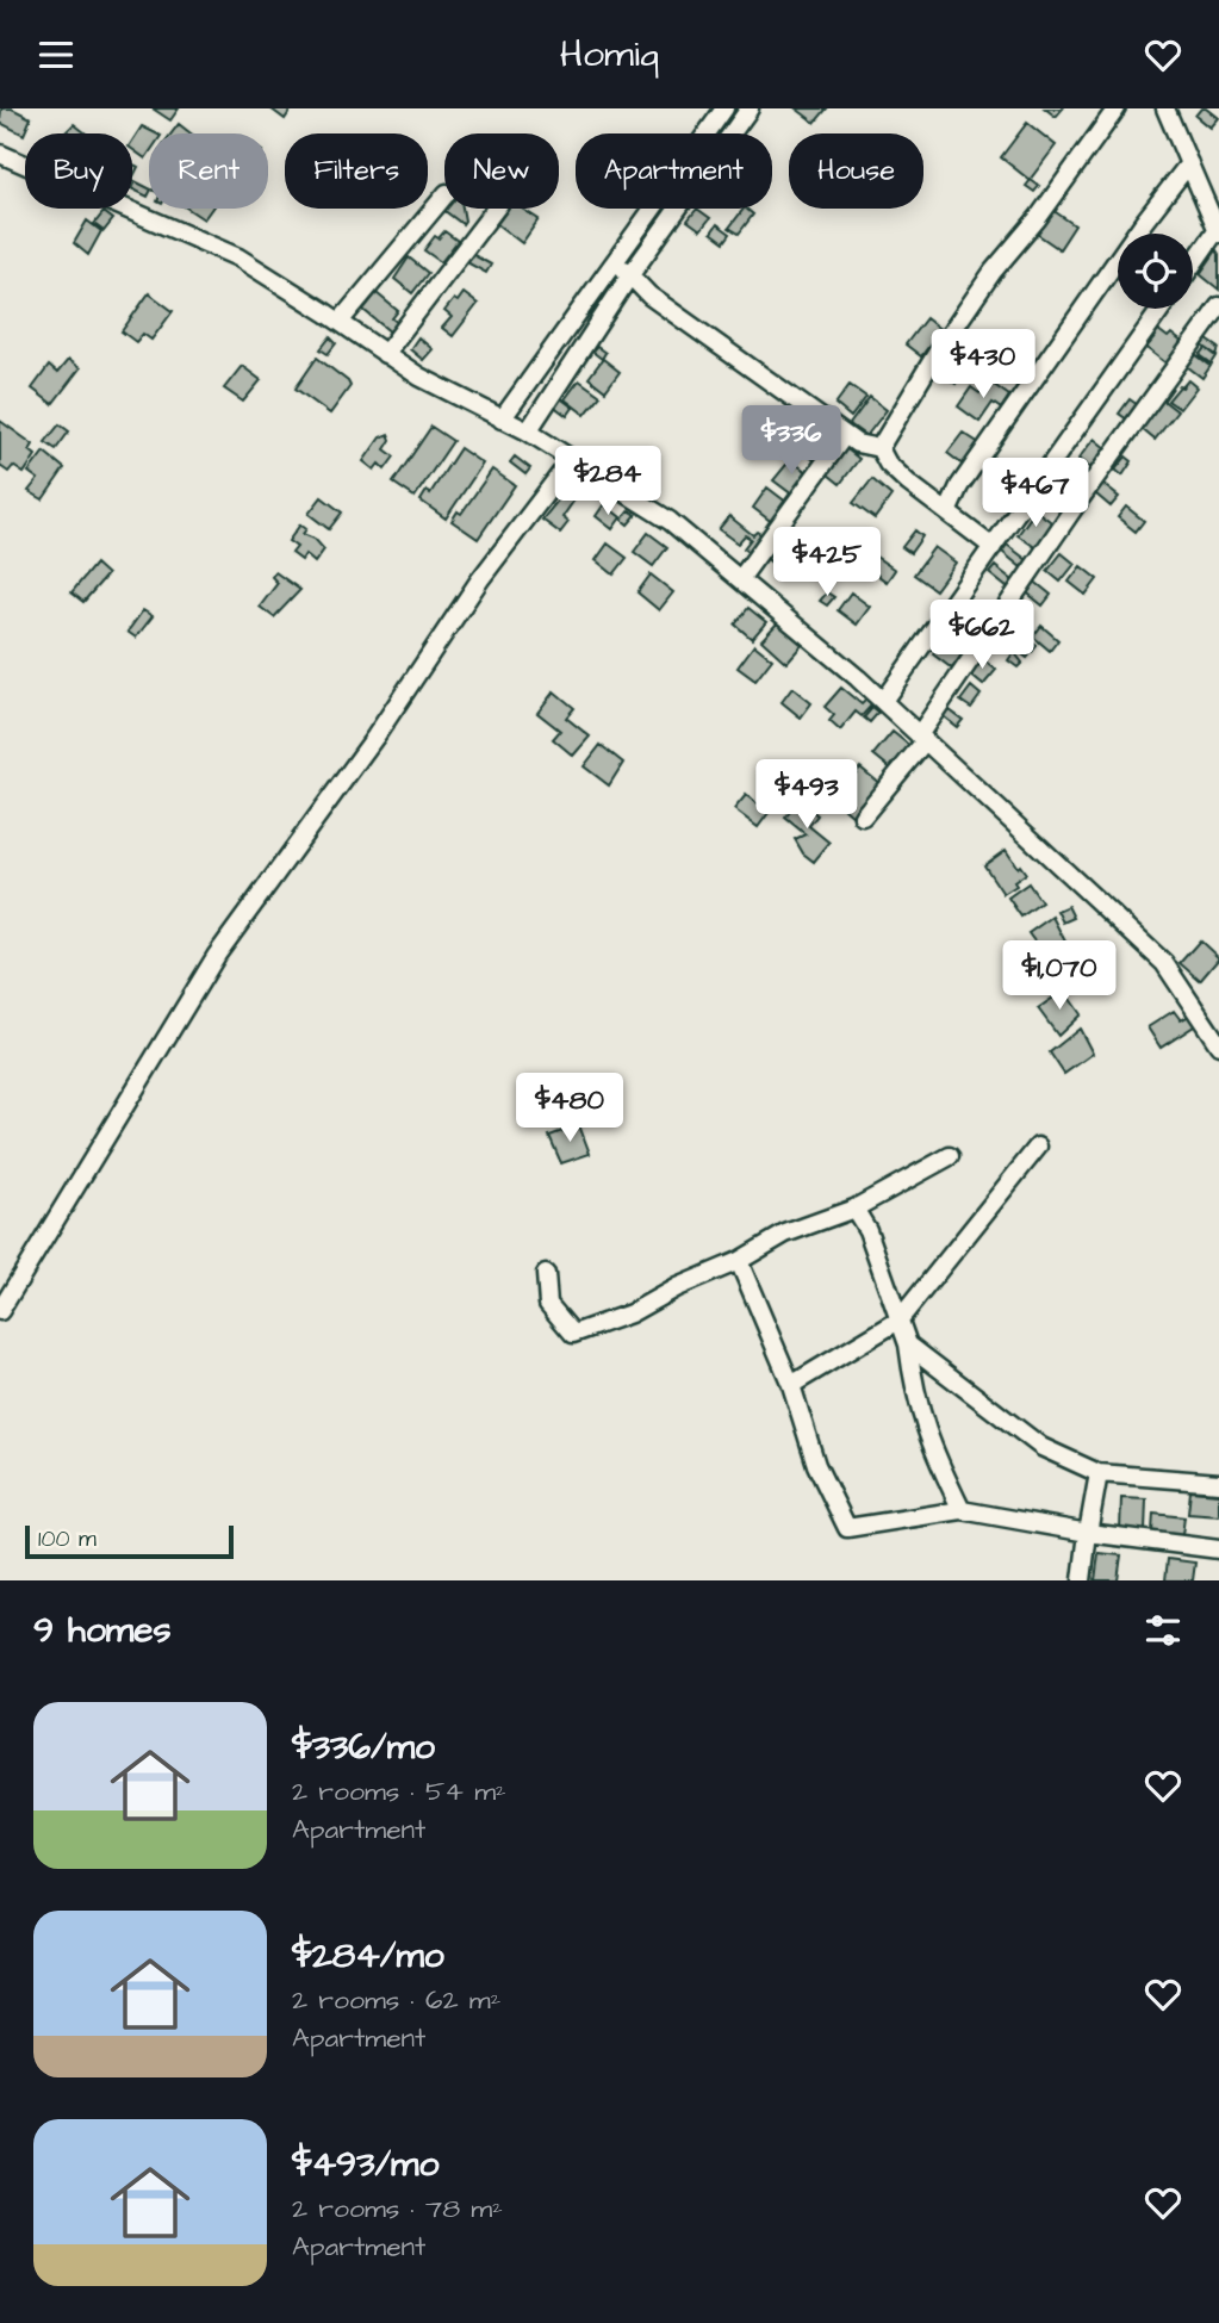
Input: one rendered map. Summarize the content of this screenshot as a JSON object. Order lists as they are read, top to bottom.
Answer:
{
  "scale_bar": "100 m",
  "page": {
    "header": "Homiq",
    "chip": [
      "Buy",
      "Rent",
      "Filters",
      "New",
      "Apartment",
      "House"
    ],
    "price": [
      "$430",
      "$336",
      "$284",
      "$467",
      "$425",
      "$662",
      "$493",
      "$1,070",
      "$480"
    ],
    "scale": "100 m",
    "heading": "9 homes",
    "list": [
      {
        "name": "$336/mo",
        "note": "2 rooms · 54 m² · Apartment"
      },
      {
        "name": "$284/mo",
        "note": "2 rooms · 62 m² · Apartment"
      },
      {
        "name": "$493/mo",
        "note": "2 rooms · 78 m² · Apartment"
      }
    ]
  }
}
